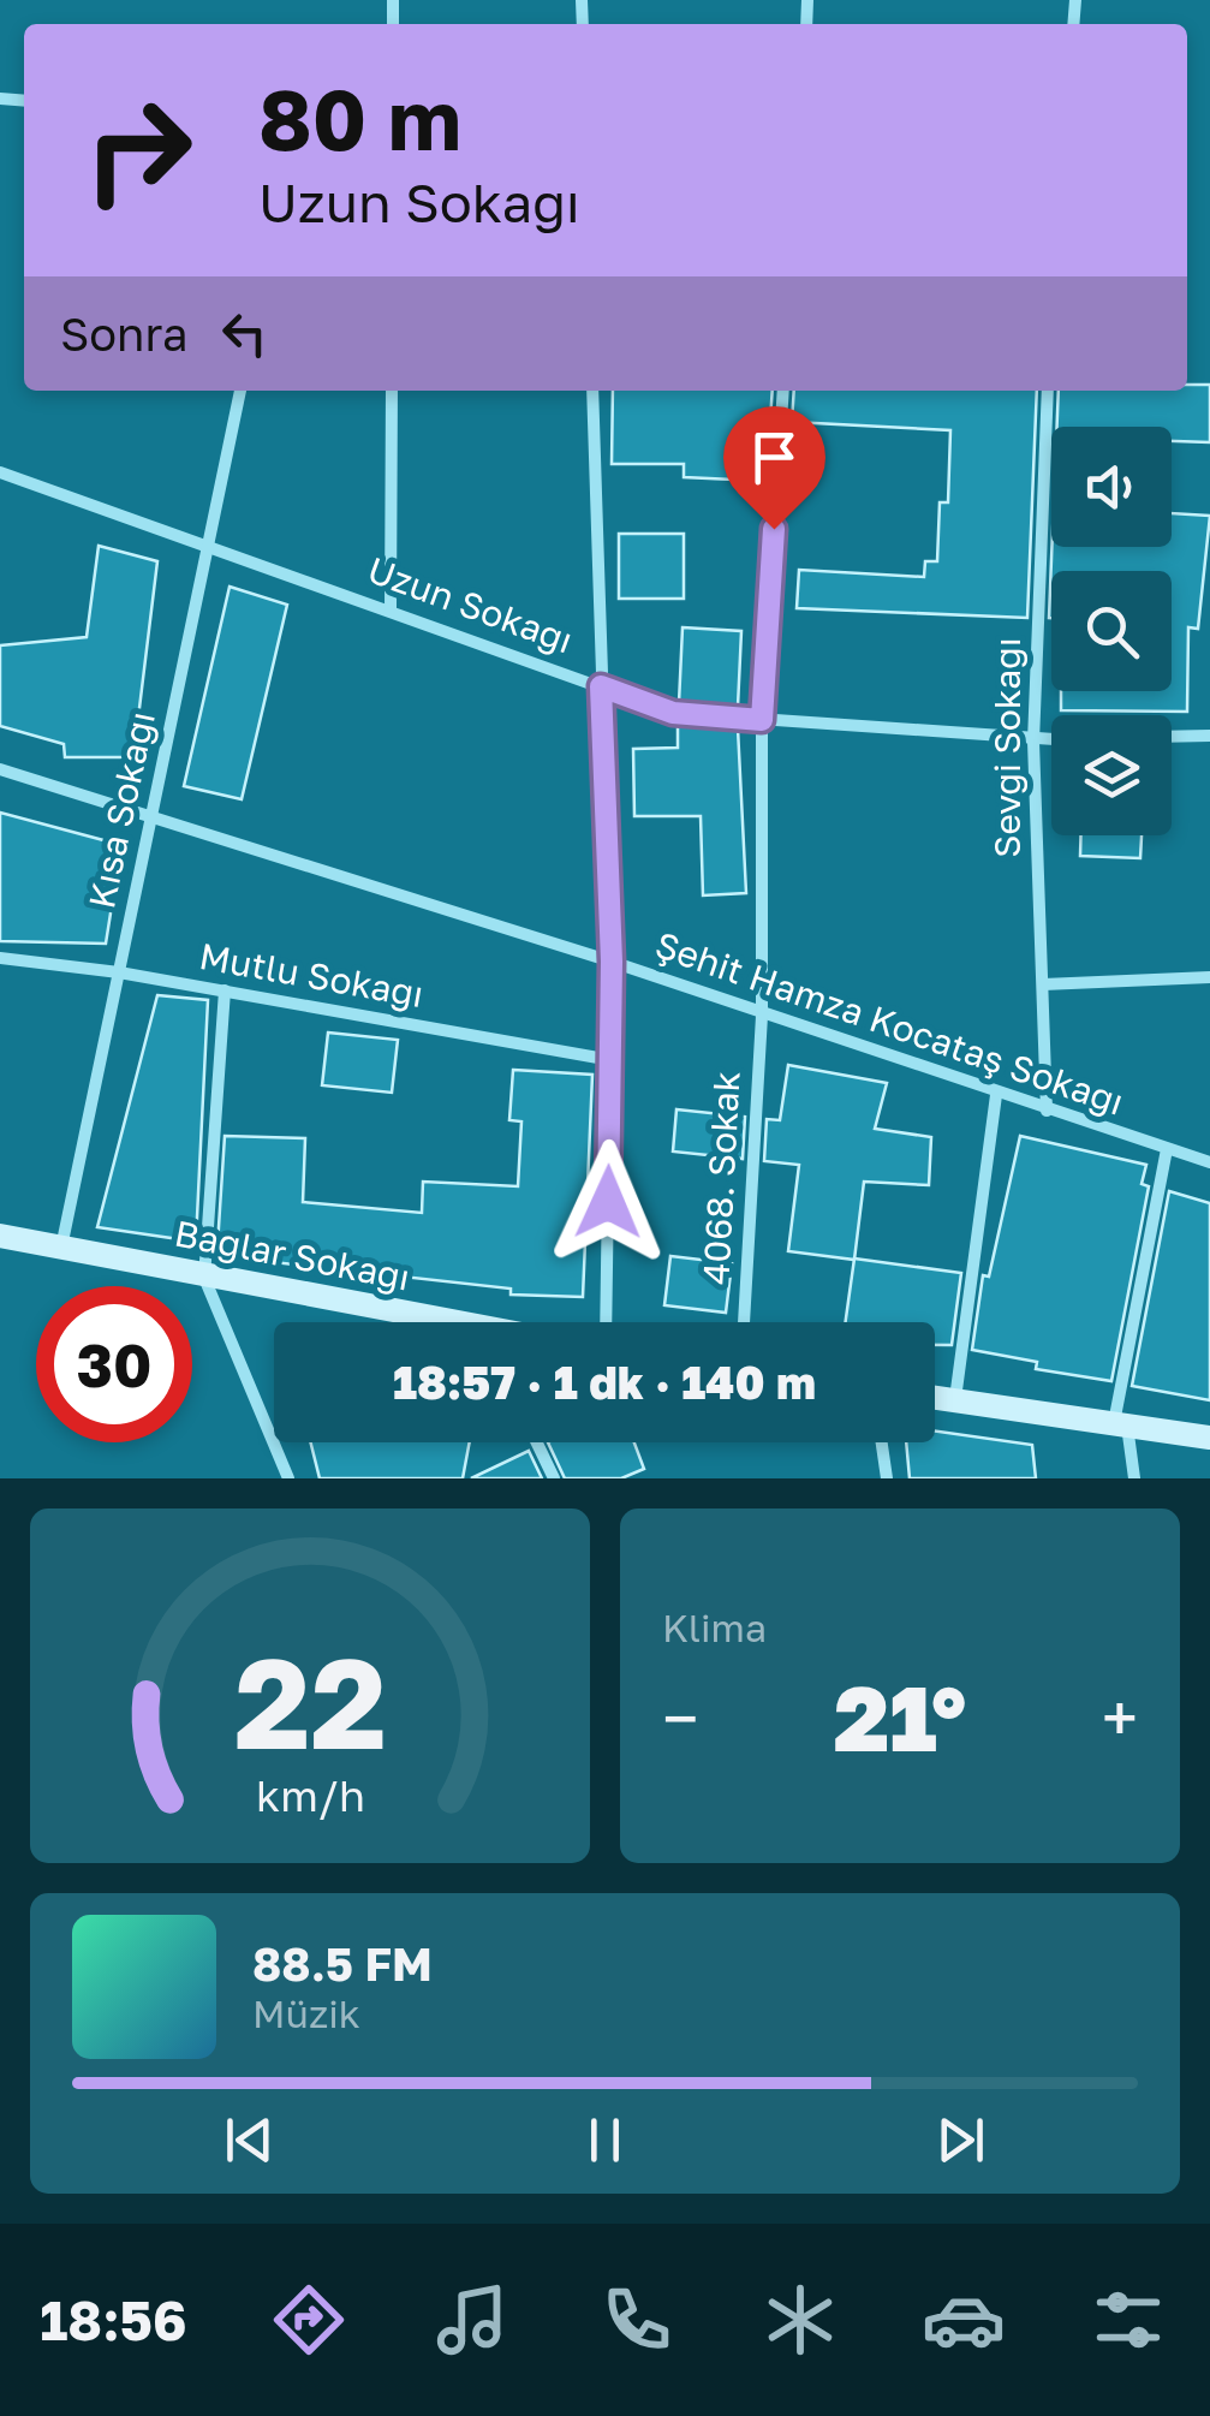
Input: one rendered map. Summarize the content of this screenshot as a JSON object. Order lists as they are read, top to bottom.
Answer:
{
  "streets": {
    "main road": ["Bağlar Sokağı"],
    "street": [
      "Uzun Sokağı",
      "Sevgi Sokağı",
      "Kısa Sokağı",
      "Mutlu Sokağı",
      "Şehit Hamza Kocataş Sokağı",
      "4068. Sokak"
    ]
  },
  "crossings": [
    ["Uzun Sokağı", "Sevgi Sokağı"],
    ["Uzun Sokağı", "Kısa Sokağı"],
    ["Uzun Sokağı", "4068. Sokak"],
    ["Sevgi Sokağı", "Şehit Hamza Kocataş Sokağı"],
    ["Kısa Sokağı", "Mutlu Sokağı"],
    ["Kısa Sokağı", "Şehit Hamza Kocataş Sokağı"],
    ["Kısa Sokağı", "Bağlar Sokağı"],
    ["Şehit Hamza Kocataş Sokağı", "4068. Sokak"]
  ],
  "page": {
    "turn": ["80 m", "Uzun Sokağı"],
    "then": "Sonra",
    "limit": "30",
    "trip": "18:57 · 1 dk · 140 m",
    "tile": "Klima",
    "heat": ["−", "21°", "+"],
    "song": ["88.5 FM", "Müzik"],
    "tabs": "18:56",
    "gauge": ["22", "km/h"]
  }
}
